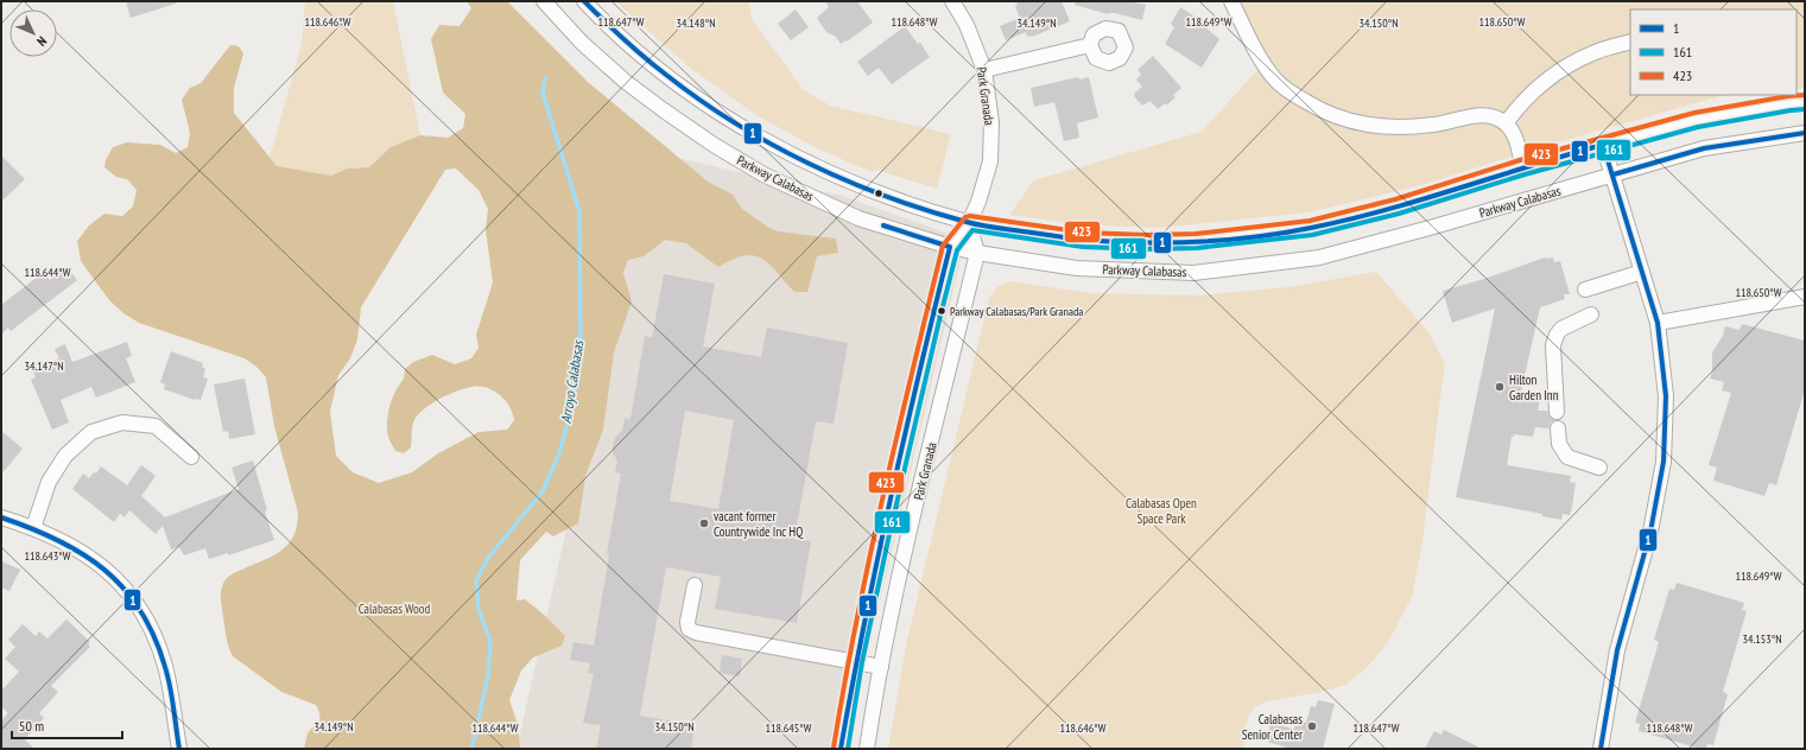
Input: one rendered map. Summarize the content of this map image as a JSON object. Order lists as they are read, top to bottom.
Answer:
{
  "streets": {
    "street": ["Park Granada", "Parkway Calabasas"]
  },
  "crossings": [
    ["Park Granada", "Parkway Calabasas"]
  ],
  "water": ["Arroyo Calabasas"],
  "parks": ["Calabasas Open Space Park", "Calabasas Wood"],
  "places": [
    "Parkway Calabasas/Park Granada",
    "Hilton Garden Inn",
    "vacant former Countrywide Inc HQ",
    "Calabasas Senior Center"
  ],
  "lines": ["transit line 1", "transit line 423", "transit line 161"],
  "legend": ["1", "161", "423"],
  "scale_bar": "50 m",
  "north": "bottom right",
  "coordinates": [
    "118.646°W",
    "118.647°W",
    "118.648°W",
    "118.649°W",
    "118.650°W",
    "34.148°N",
    "34.149°N",
    "34.150°N",
    "118.644°W",
    "34.147°N",
    "118.643°W",
    "34.153°N",
    "118.645°W"
  ]
}
